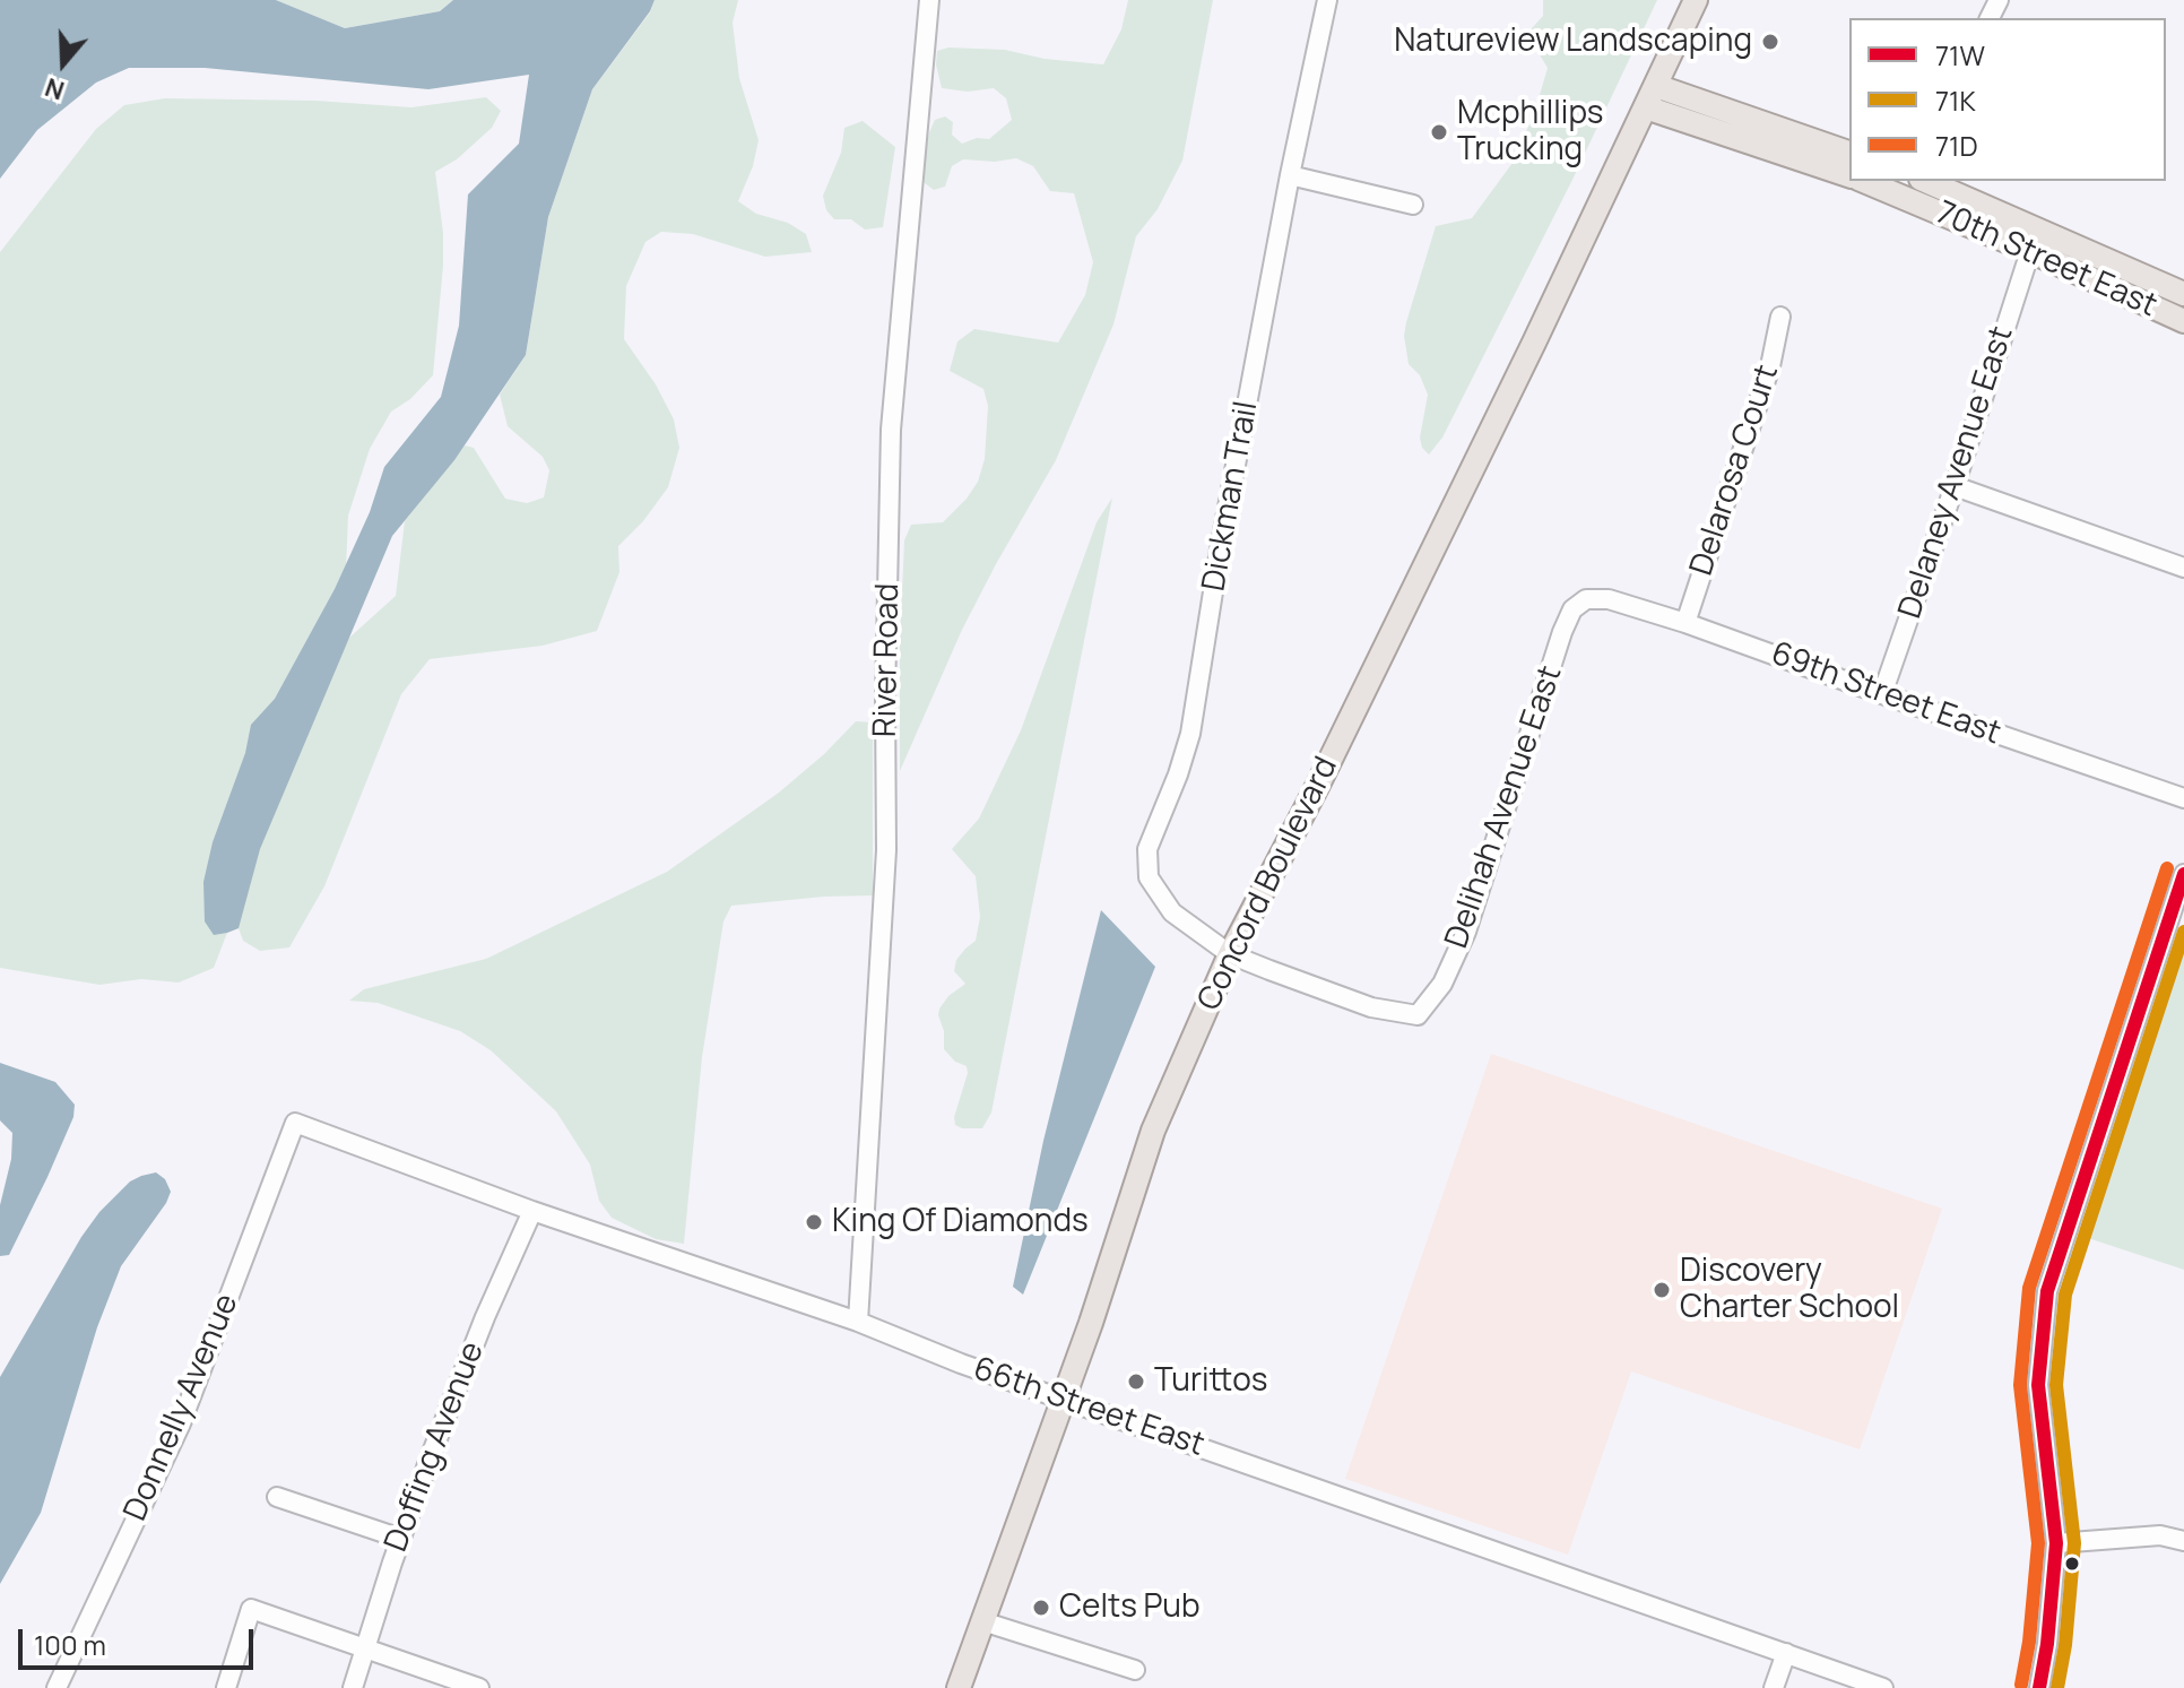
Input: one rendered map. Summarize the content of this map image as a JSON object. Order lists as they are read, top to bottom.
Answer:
{
  "streets": {
    "main road": ["70th Street East", "Concord Boulevard"],
    "street": [
      "Delarosa Court",
      "Delaney Avenue East",
      "Dickman Trail",
      "River Road",
      "69th Street East",
      "Delihah Avenue East",
      "Donnelly Avenue",
      "66th Street East",
      "Doffing Avenue"
    ]
  },
  "crossings": [
    ["70th Street East", "Delaney Avenue East"],
    ["70th Street East", "Concord Boulevard"],
    ["Delarosa Court", "69th Street East"],
    ["Delaney Avenue East", "69th Street East"],
    ["Dickman Trail", "Delihah Avenue East"],
    ["Dickman Trail", "Concord Boulevard"],
    ["River Road", "66th Street East"],
    ["69th Street East", "Delihah Avenue East"],
    ["Concord Boulevard", "66th Street East"],
    ["Donnelly Avenue", "66th Street East"],
    ["66th Street East", "Doffing Avenue"]
  ],
  "places": [
    "Natureview Landscaping",
    "Mcphillips Trucking",
    "King Of Diamonds",
    "Discovery Charter School",
    "Turittos",
    "Celts Pub"
  ],
  "lines": ["transit line 71D", "transit line 71W", "transit line 71K"],
  "legend": ["71W", "71K", "71D"],
  "scale_bar": "100 m",
  "north": "bottom"
}
